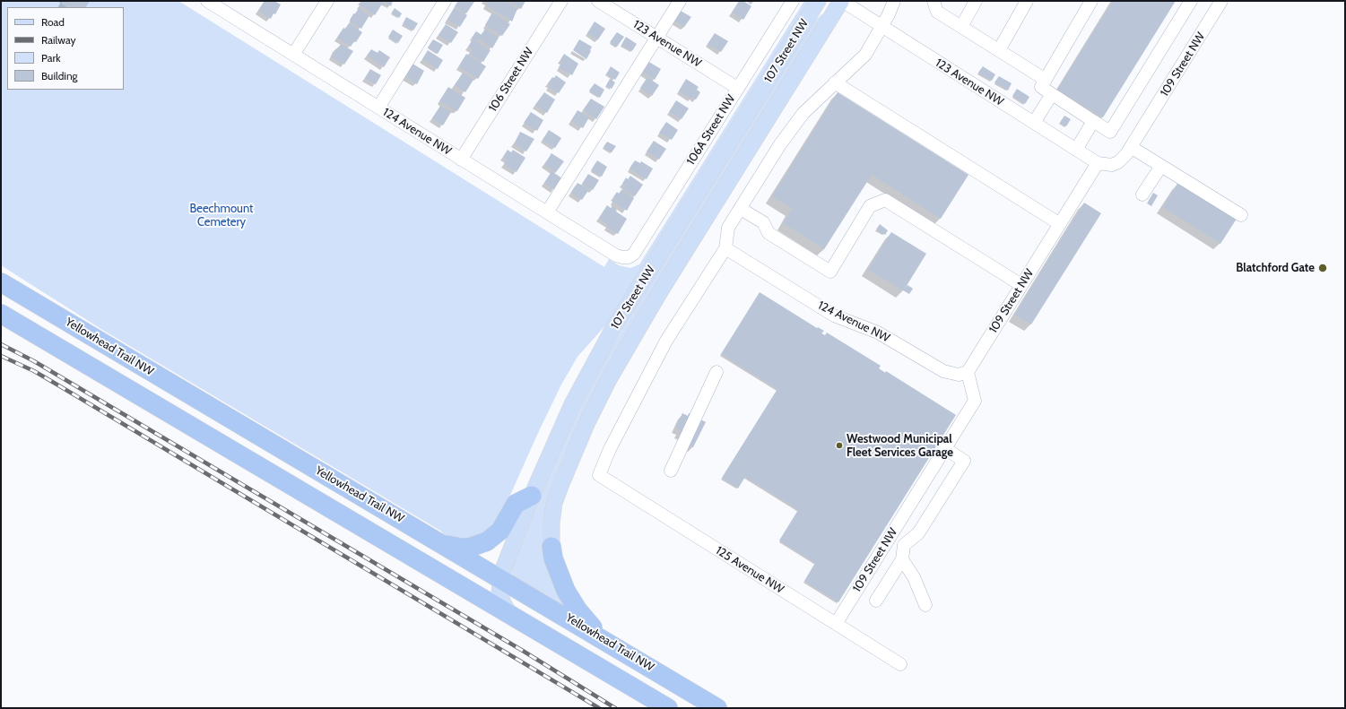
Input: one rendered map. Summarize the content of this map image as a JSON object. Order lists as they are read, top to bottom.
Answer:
{
  "streets": {
    "highway": ["Yellowhead Trail NW"],
    "main road": ["107 Street NW"],
    "street": [
      "123 Avenue NW",
      "109 Street NW",
      "106 Street NW",
      "106A Street NW",
      "124 Avenue NW",
      "125 Avenue NW"
    ]
  },
  "crossings": [
    ["123 Avenue NW", "107 Street NW"],
    ["123 Avenue NW", "109 Street NW"],
    ["123 Avenue NW", "106A Street NW"],
    ["107 Street NW", "Yellowhead Trail NW"],
    ["109 Street NW", "124 Avenue NW"],
    ["109 Street NW", "125 Avenue NW"],
    ["106 Street NW", "124 Avenue NW"],
    ["106A Street NW", "124 Avenue NW"],
    ["124 Avenue NW", "125 Avenue NW"]
  ],
  "parks": ["Beechmount Cemetery"],
  "places": ["Blatchford Gate", "Westwood Municipal Fleet Services Garage"],
  "legend": [
    "Road",
    "Railway",
    "Park",
    "Building"
  ]
}
